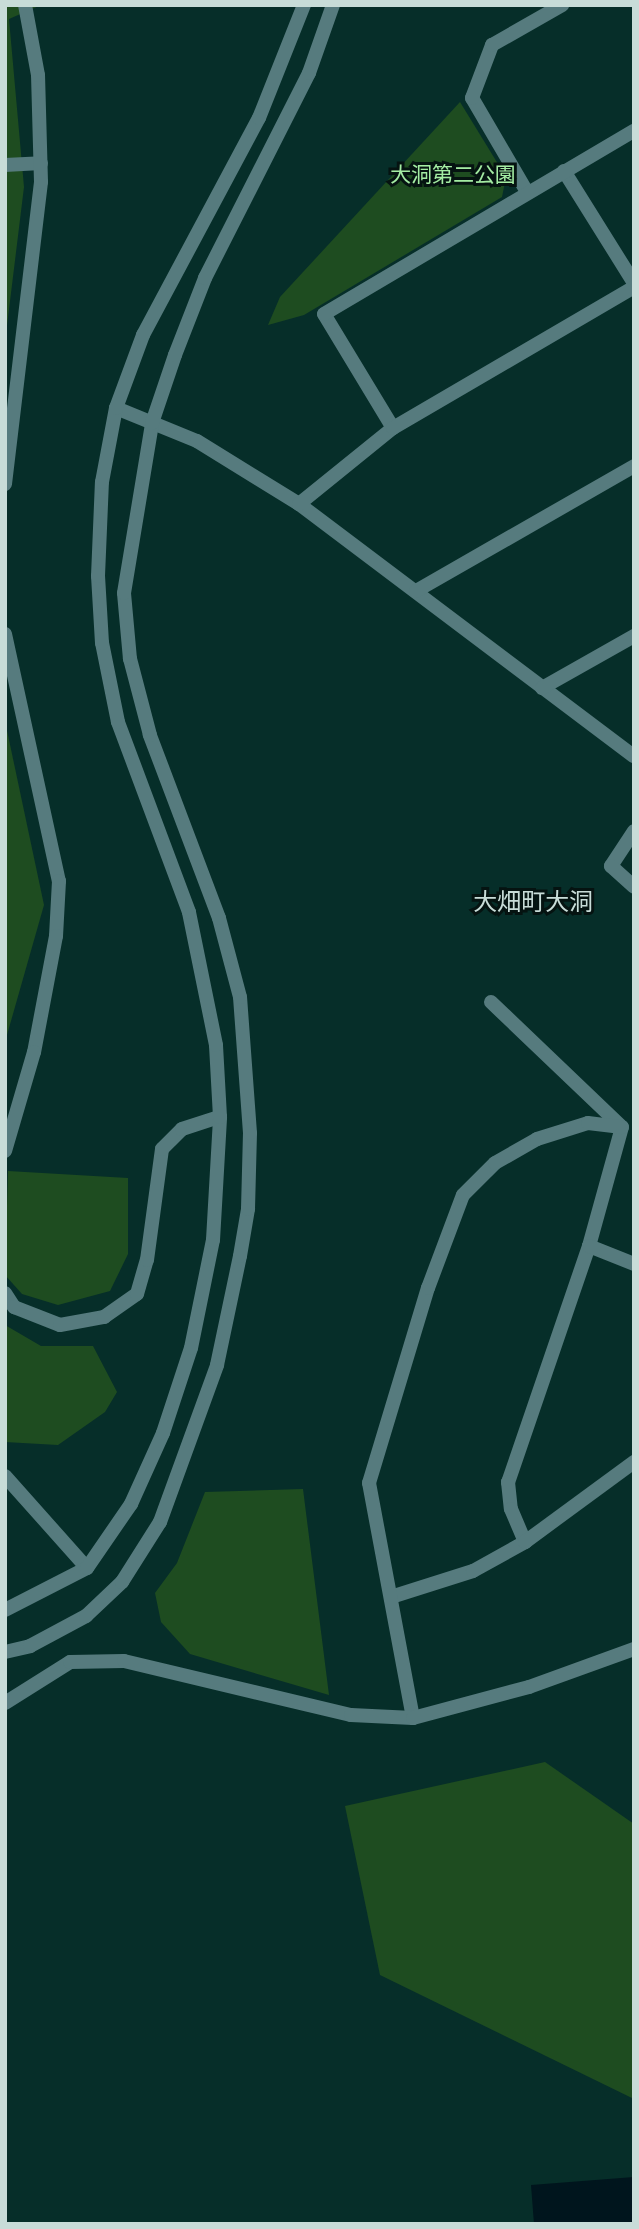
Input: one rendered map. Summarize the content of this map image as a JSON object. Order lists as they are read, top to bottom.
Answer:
{
  "districts": ["大畑町大洞"],
  "parks": ["大洞第二公園"]
}
